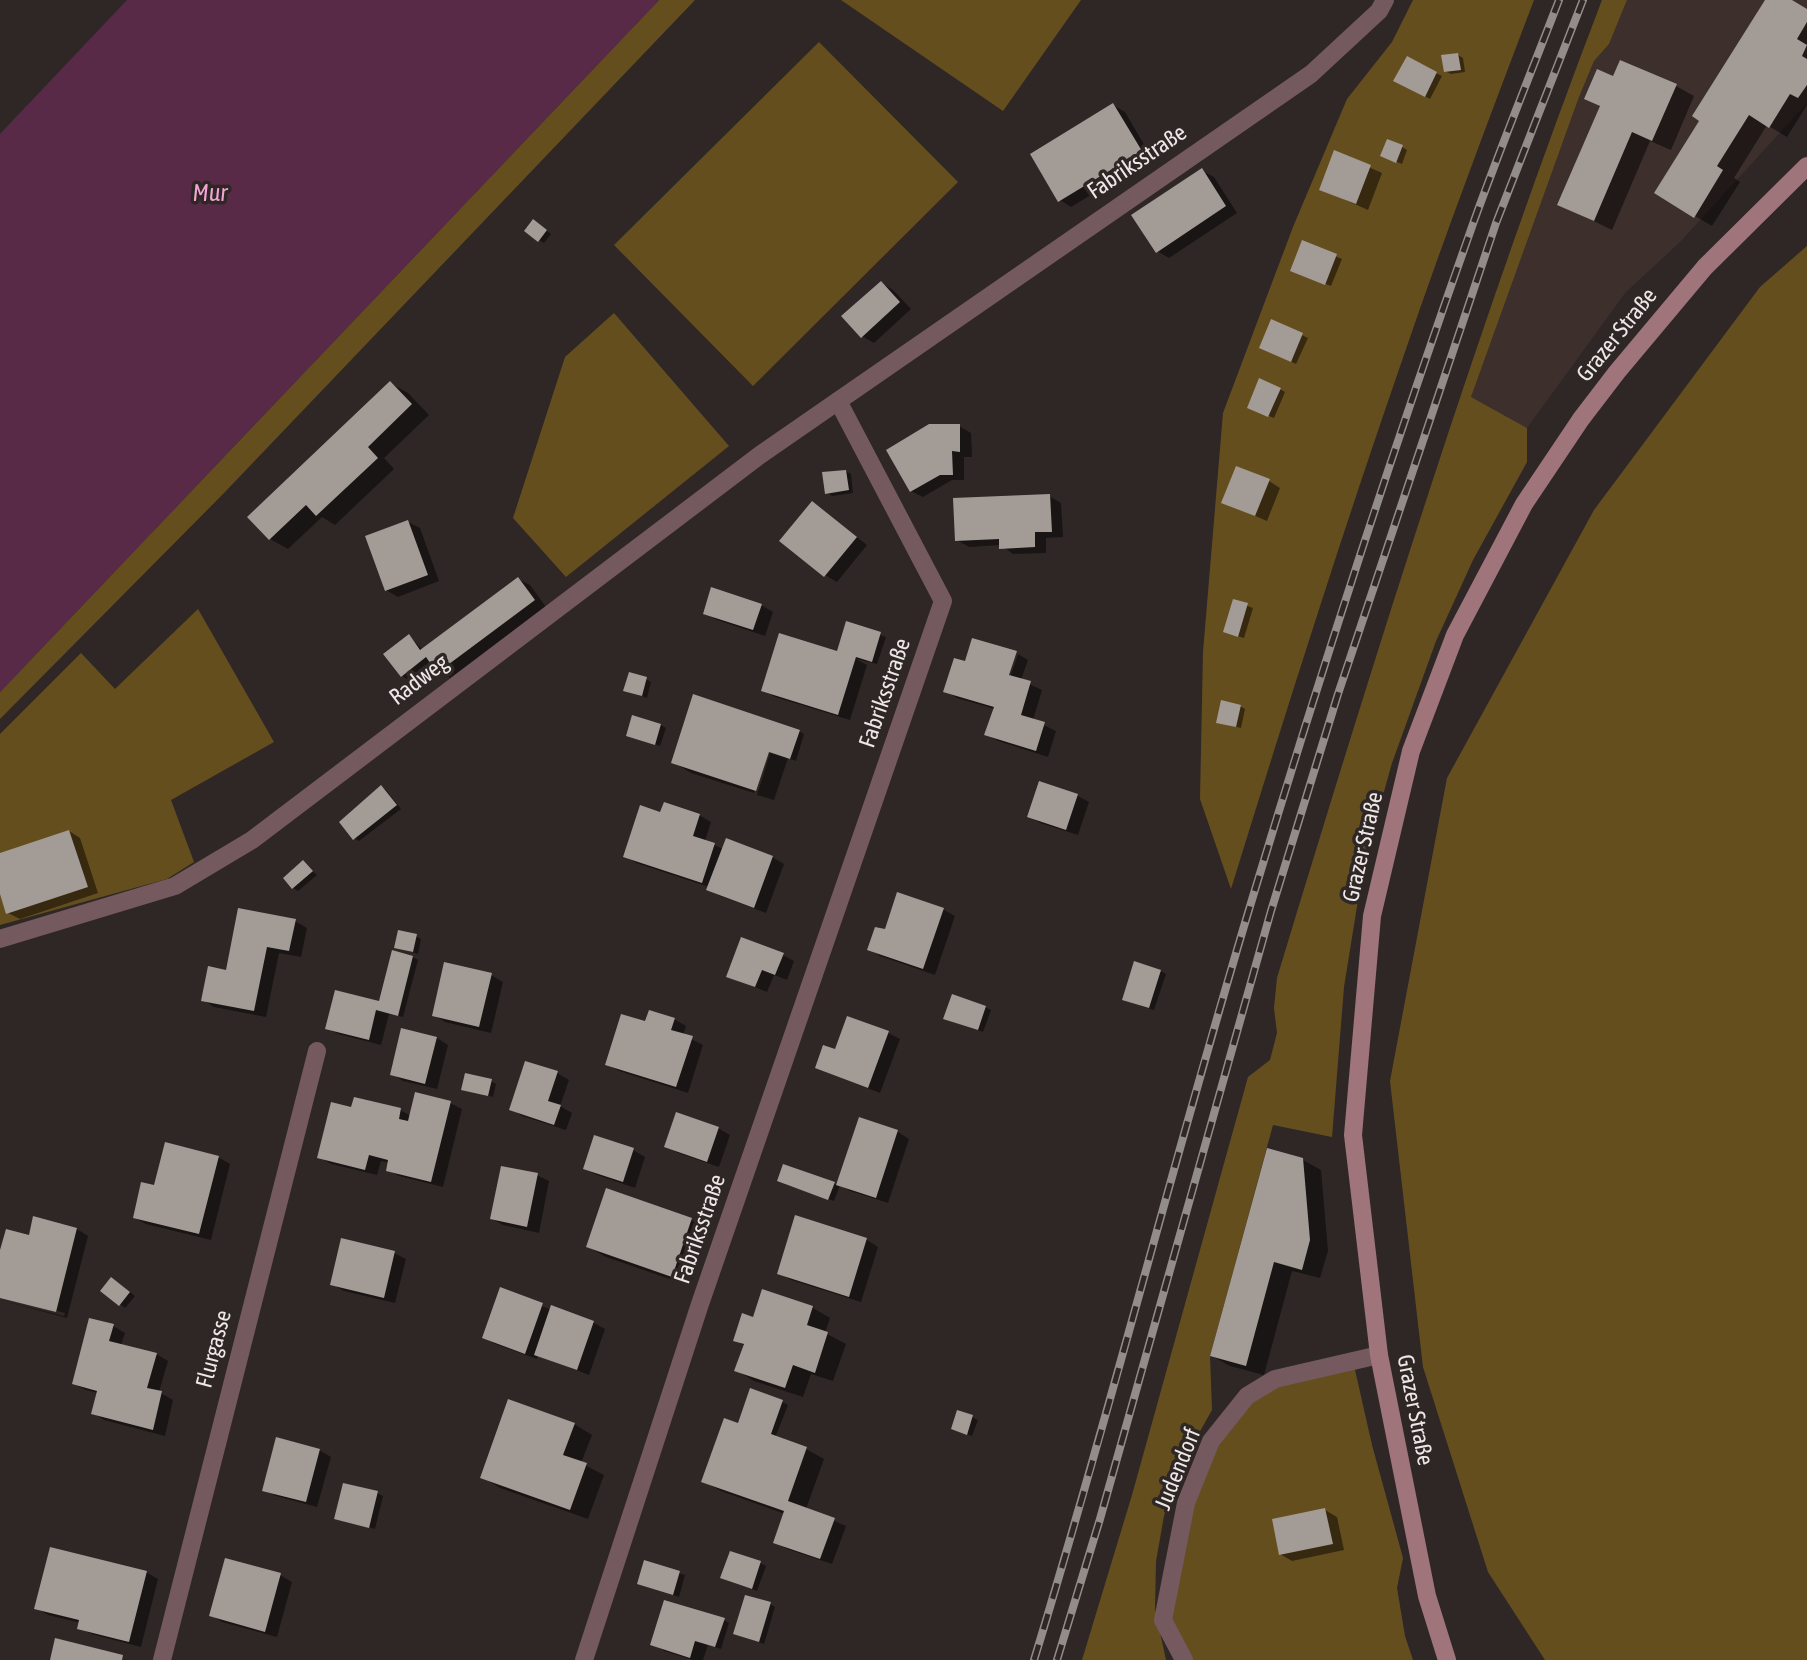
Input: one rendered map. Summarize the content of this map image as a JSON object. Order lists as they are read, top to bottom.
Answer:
{
  "streets": {
    "main road": ["Grazer Straße"],
    "street": [
      "Fabriksstraße",
      "Radweg",
      "Flurgasse",
      "Judendorf"
    ]
  },
  "crossings": [
    ["Fabriksstraße", "Radweg"],
    ["Grazer Straße", "Judendorf"]
  ],
  "water": ["Mur"]
}
